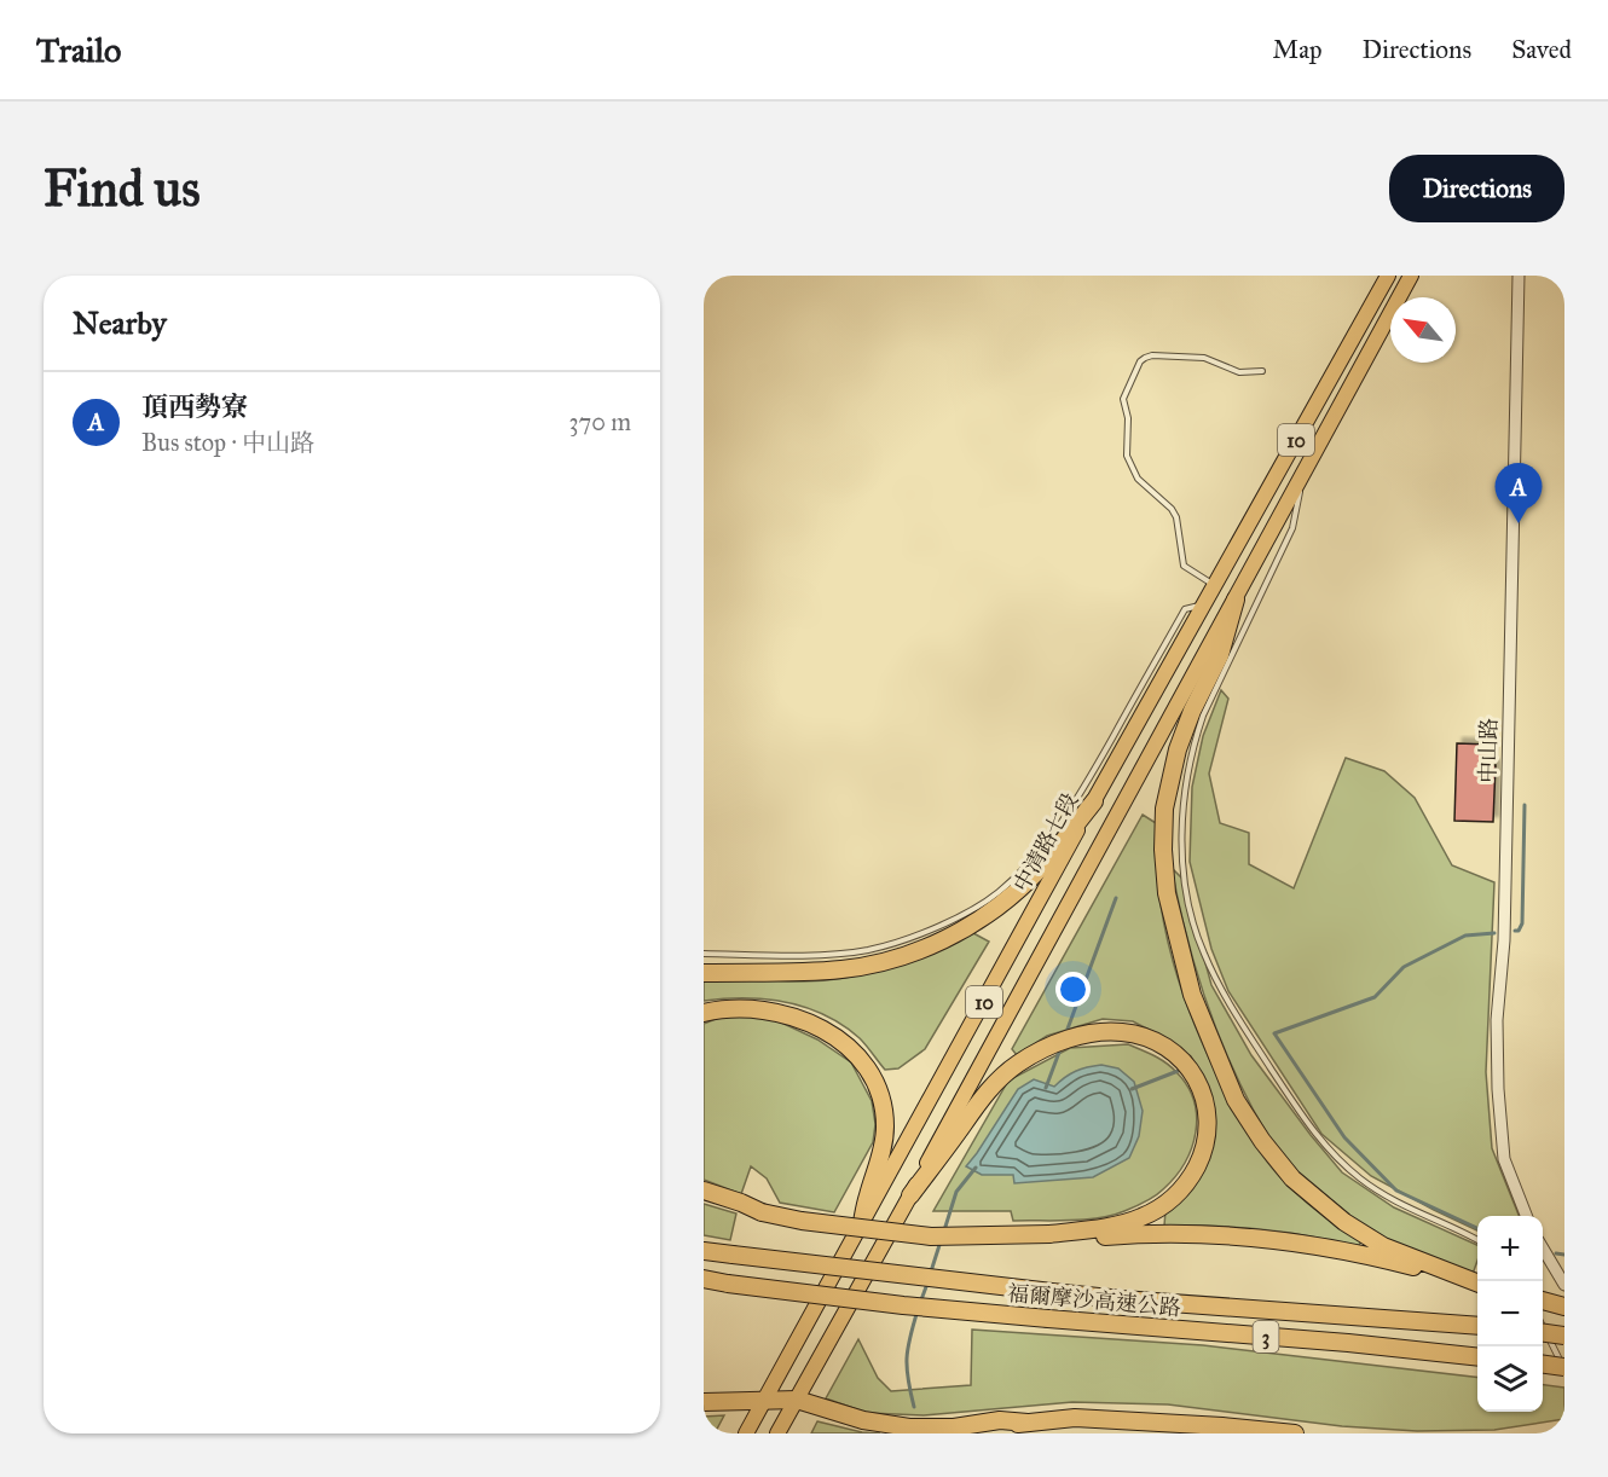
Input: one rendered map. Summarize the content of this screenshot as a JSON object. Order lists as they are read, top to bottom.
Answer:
{
  "streets": {
    "highway": ["福爾摩沙高速公路", "3"],
    "main road": ["10", "中清路七段"],
    "street": ["中山路"]
  },
  "north": "top left",
  "page": {
    "header": "Trailo",
    "nav": ["Map", "Directions", "Saved"],
    "buttons": "Directions",
    "title": "Find us",
    "heading": "Nearby",
    "list": [
      {
        "mark": "A",
        "name": "頂西勢寮",
        "note": "Bus stop · 中山路",
        "value": "370 m"
      }
    ],
    "pins": "A",
    "map_buttons": ["+", "−"]
  }
}
